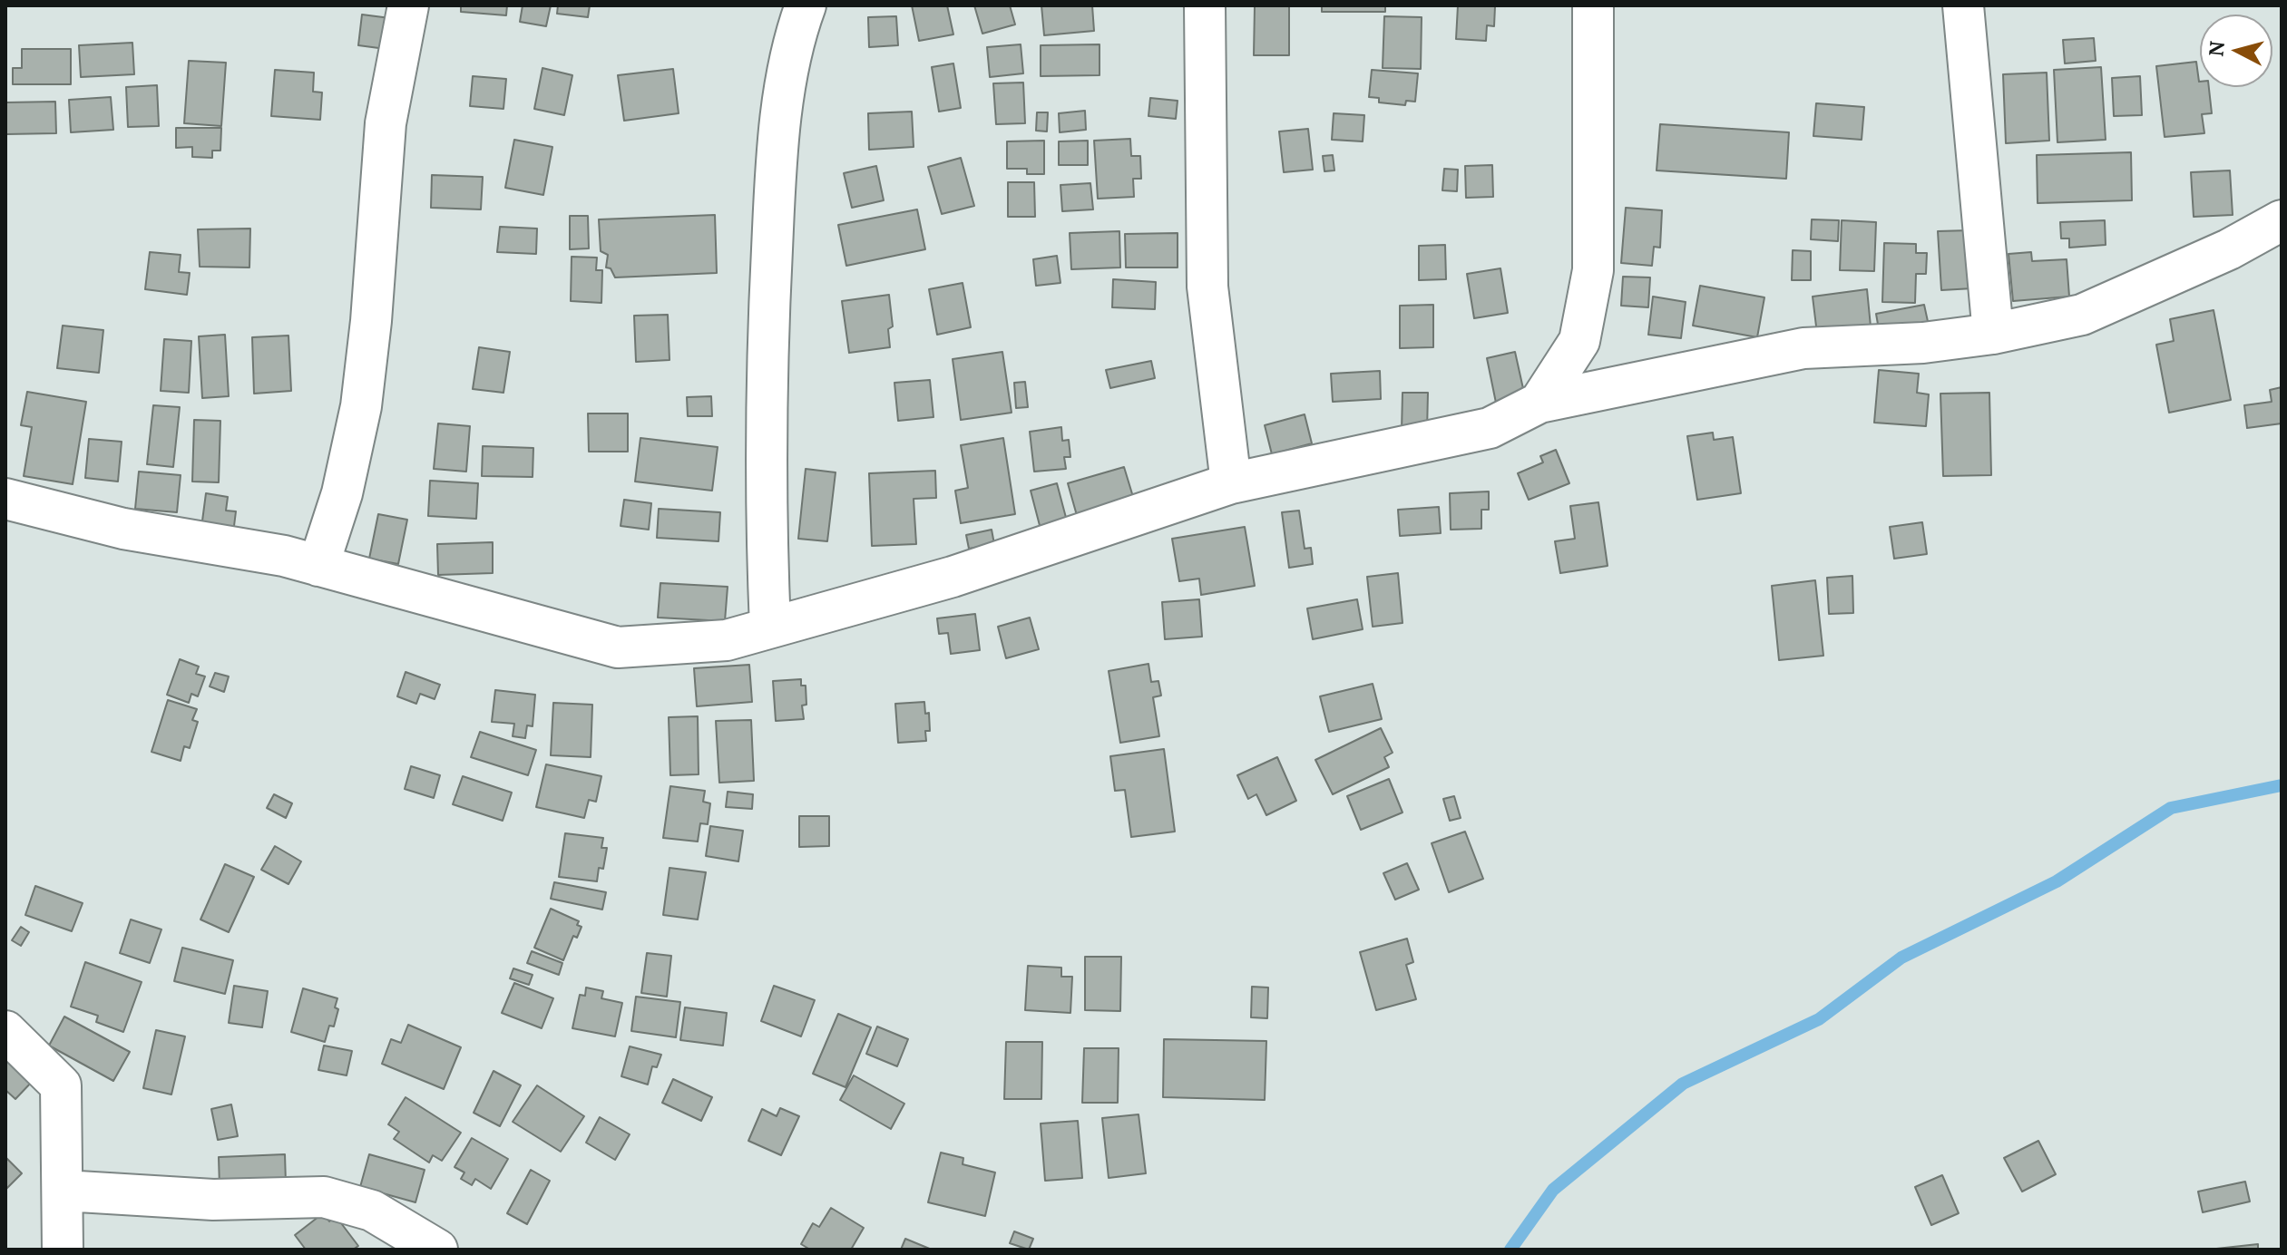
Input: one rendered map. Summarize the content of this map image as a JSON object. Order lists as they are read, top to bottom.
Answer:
{
  "north": "left"
}
